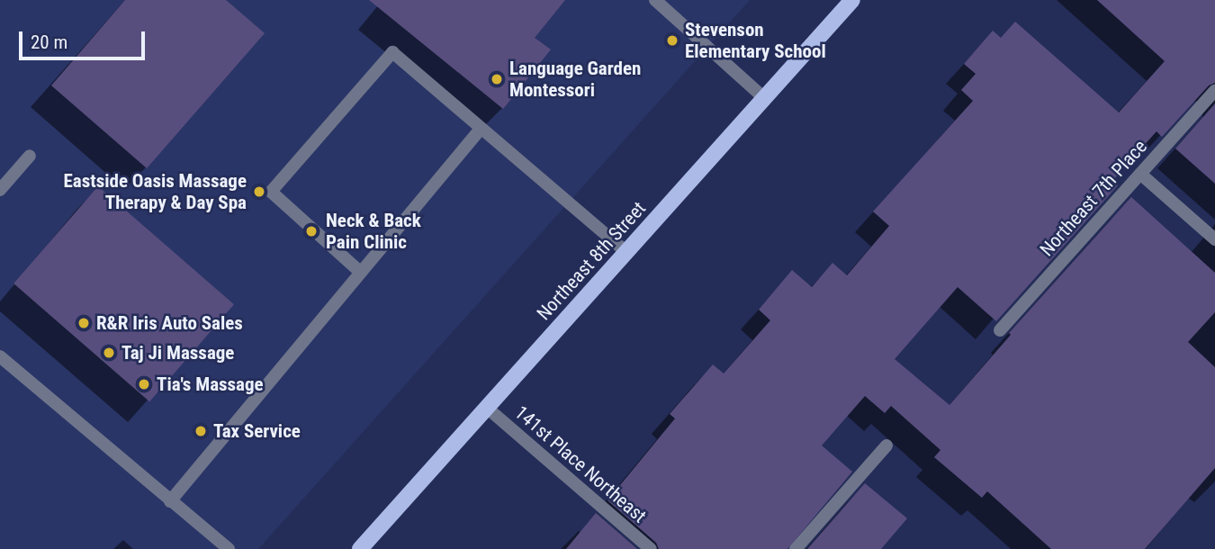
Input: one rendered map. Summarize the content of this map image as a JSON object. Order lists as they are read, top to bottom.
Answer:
{
  "streets": {
    "main road": ["Northeast 8th Street"],
    "street": ["Northeast 7th Place", "141st Place Northeast"]
  },
  "crossings": [
    ["Northeast 8th Street", "141st Place Northeast"]
  ],
  "places": [
    "Stevenson Elementary School",
    "Language Garden Montessori",
    "Eastside Oasis Massage Therapy & Day Spa",
    "Neck & Back Pain Clinic",
    "R&R Iris Auto Sales",
    "Taj Ji Massage",
    "Tia's Massage",
    "Tax Service"
  ],
  "scale_bar": "20 m"
}
